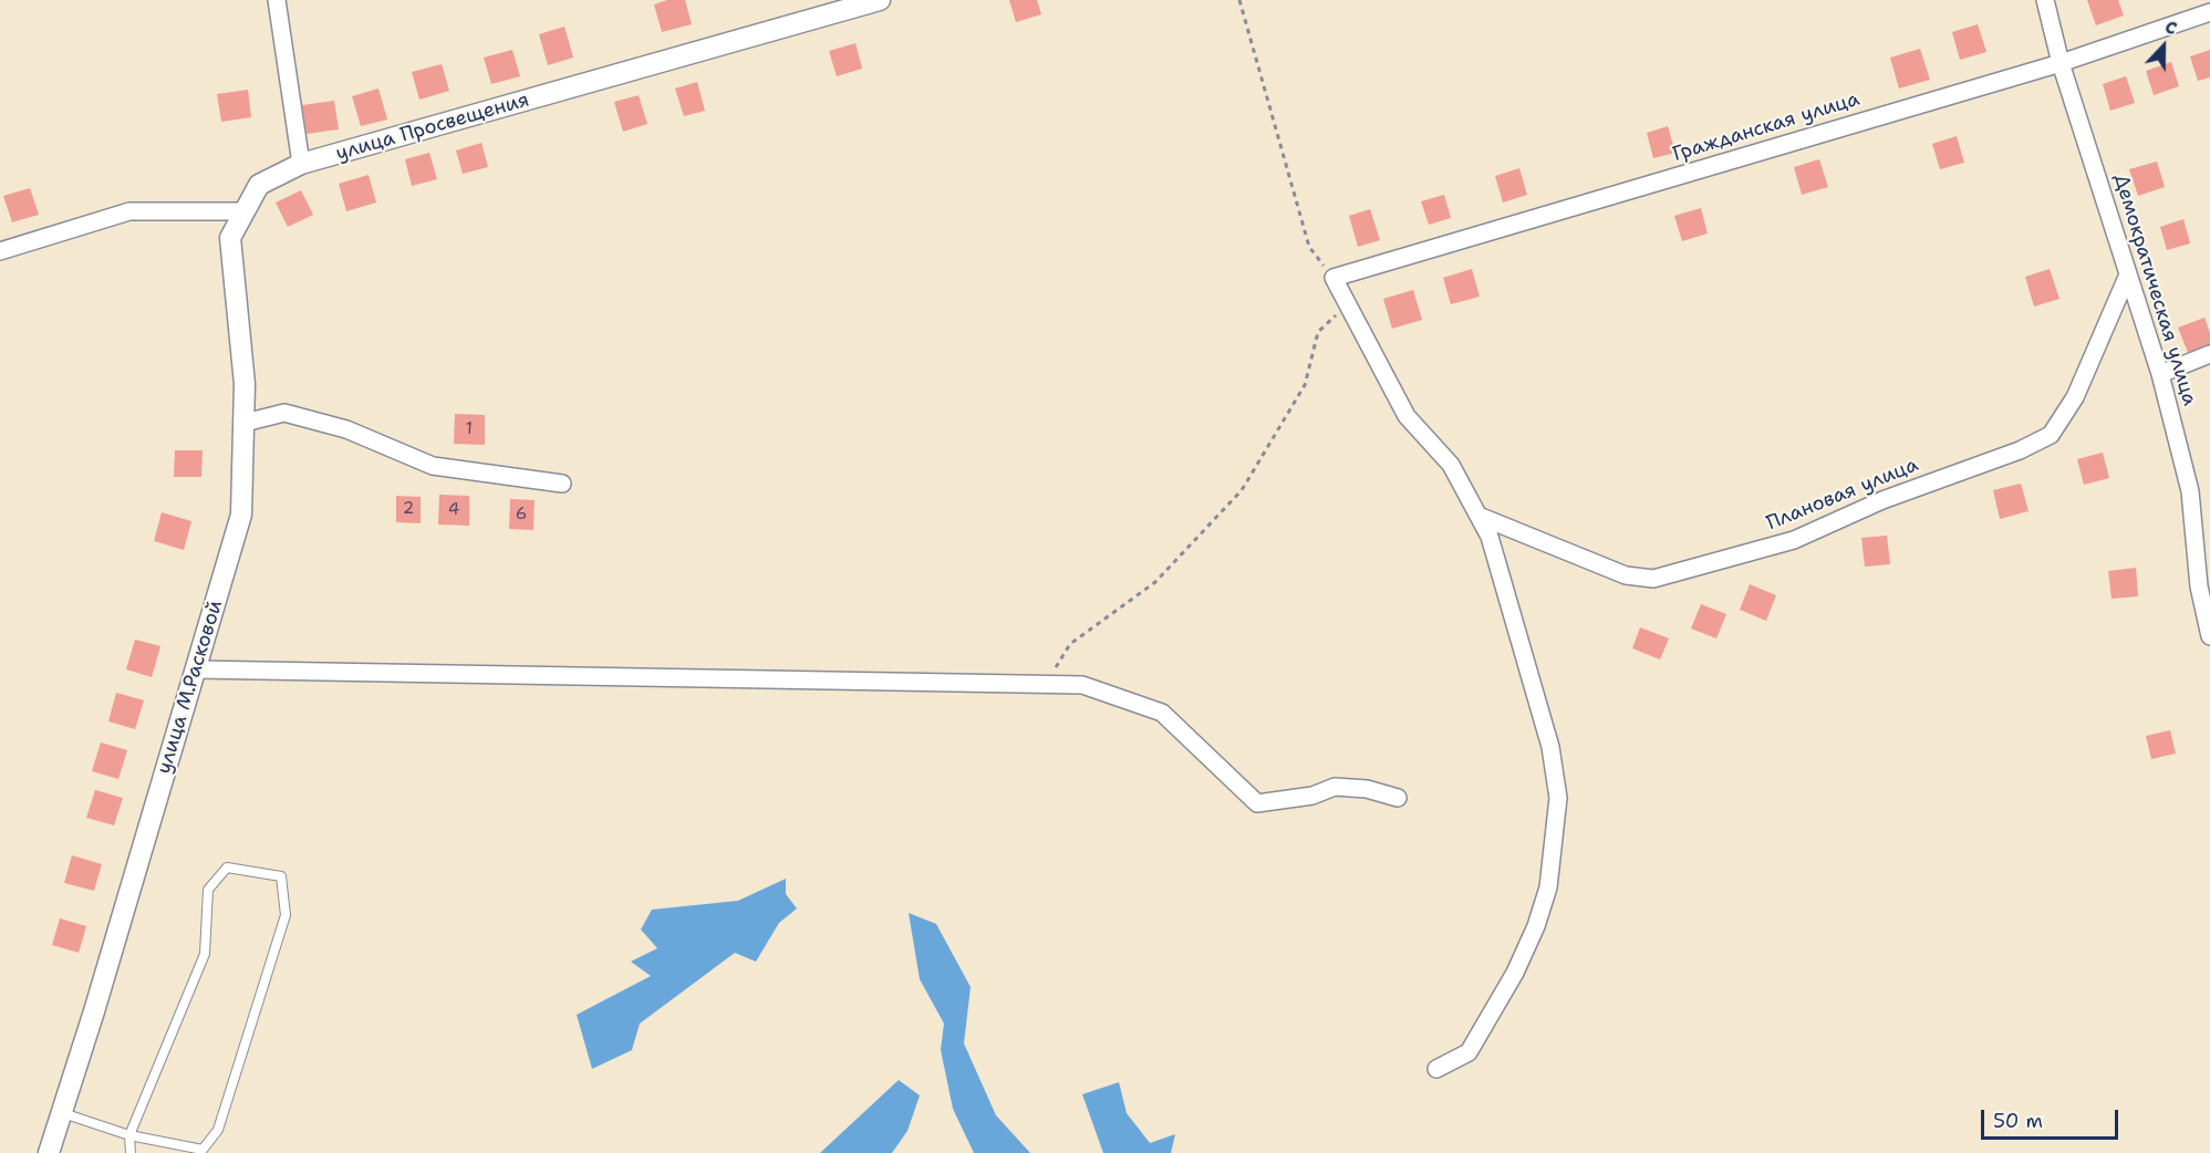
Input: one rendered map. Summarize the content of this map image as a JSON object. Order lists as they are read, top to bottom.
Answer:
{
  "streets": {
    "street": [
      "улица Просвещения",
      "Гражданская улица",
      "Демократическая улица",
      "Плановая улица",
      "улица М.Расковой"
    ]
  },
  "crossings": [
    ["улица Просвещения", "улица М.Расковой"],
    ["Гражданская улица", "Демократическая улица"],
    ["Демократическая улица", "Плановая улица"]
  ],
  "house_numbers": [
    "1",
    "2",
    "4",
    "6"
  ],
  "scale_bar": "50 m",
  "north": "top"
}
